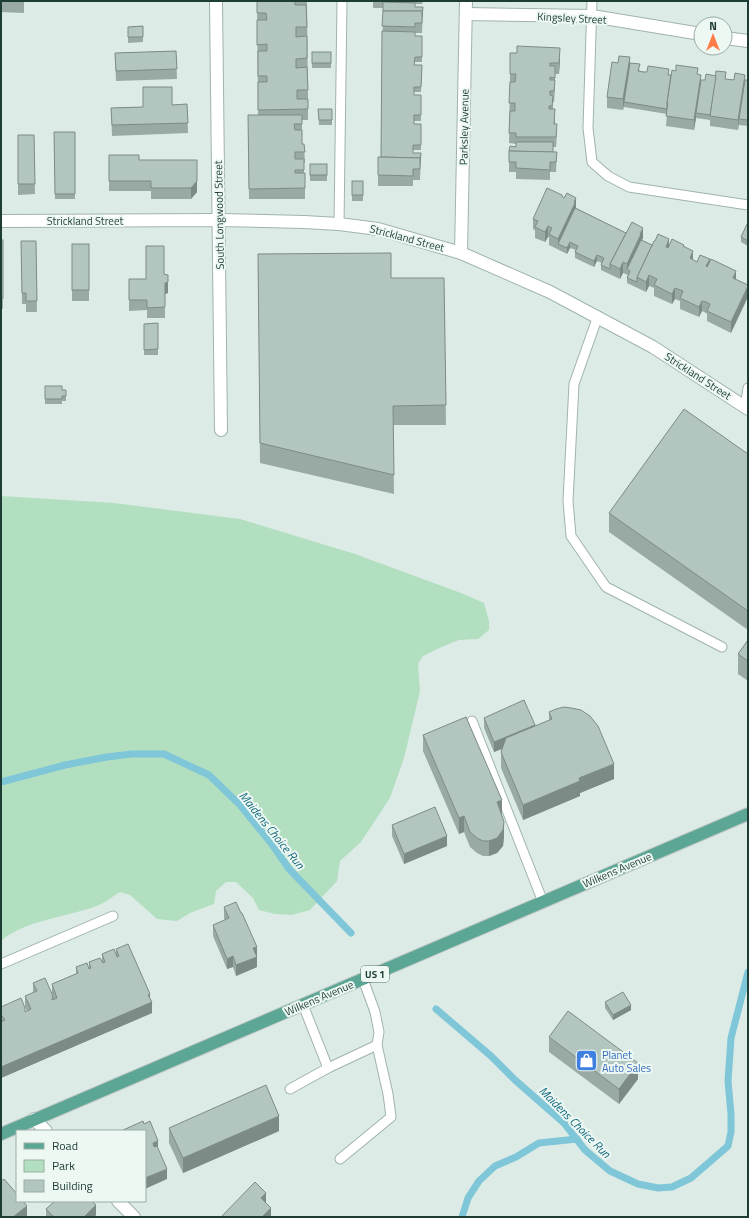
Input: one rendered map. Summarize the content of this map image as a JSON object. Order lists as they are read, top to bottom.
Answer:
{
  "streets": {
    "main road": ["Wilkens Avenue", "US 1"],
    "street": [
      "Kingsley Street",
      "Parksley Avenue",
      "South Longwood Street",
      "Strickland Street"
    ]
  },
  "crossings": [
    ["Kingsley Street", "Parksley Avenue"],
    ["Parksley Avenue", "Strickland Street"],
    ["South Longwood Street", "Strickland Street"]
  ],
  "water": ["Maidens Choice Run"],
  "places": {
    "shop": ["Planet Auto Sales"]
  },
  "legend": ["Road", "Park", "Building"],
  "north": "top"
}
